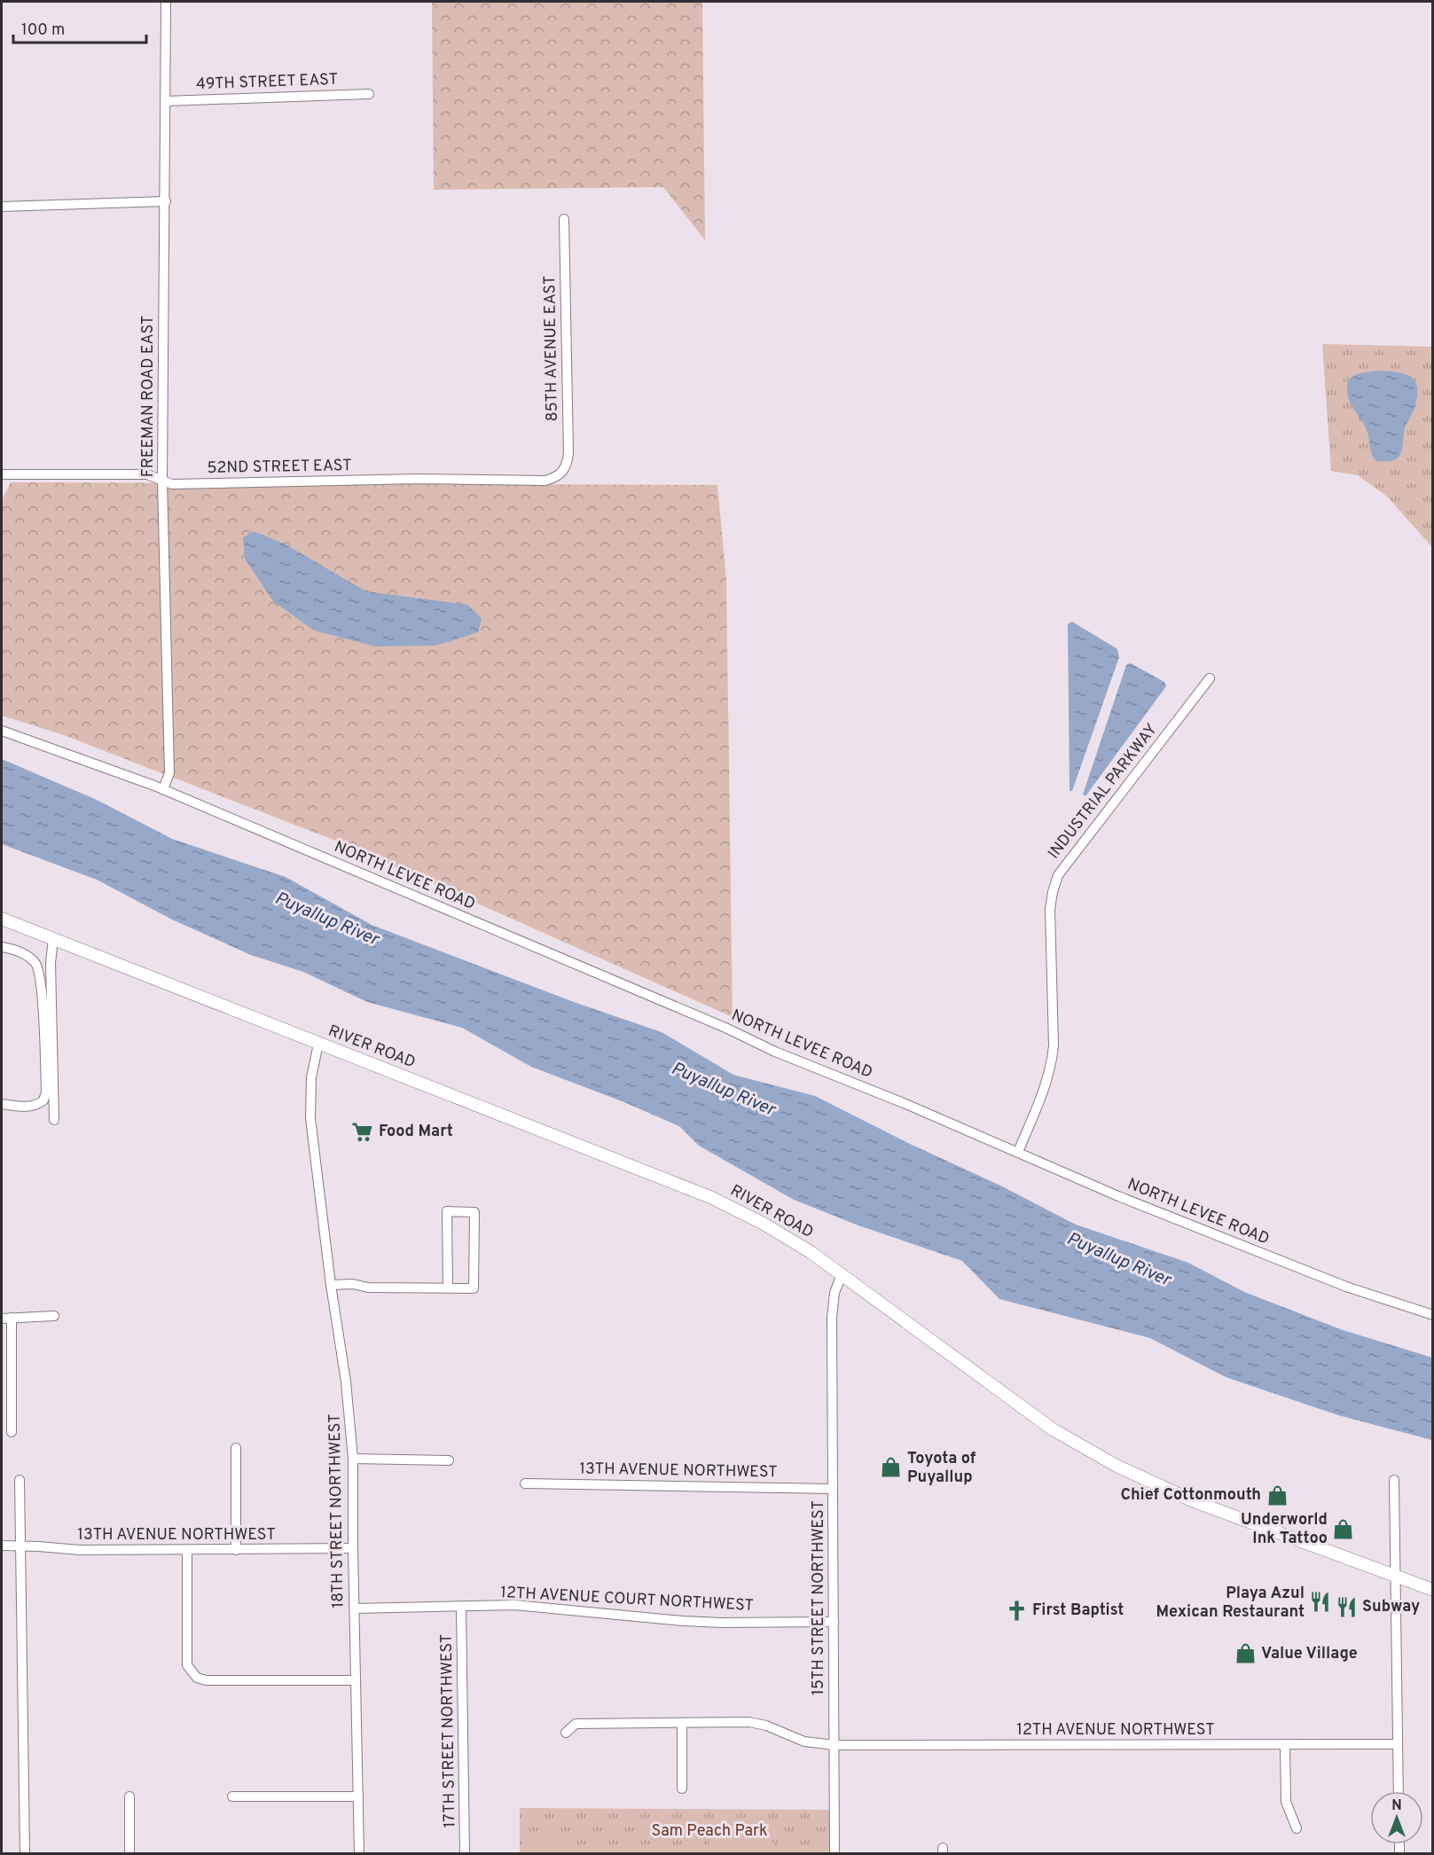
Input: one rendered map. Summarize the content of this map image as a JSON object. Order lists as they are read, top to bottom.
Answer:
{
  "streets": {
    "main road": ["RIVER ROAD"],
    "street": [
      "49TH STREET EAST",
      "85TH AVENUE EAST",
      "FREEMAN ROAD EAST",
      "52ND STREET EAST",
      "INDUSTRIAL PARKWAY",
      "NORTH LEVEE ROAD",
      "13TH AVENUE NORTHWEST",
      "18TH STREET NORTHWEST",
      "15TH STREET NORTHWEST",
      "12TH AVENUE COURT NORTHWEST",
      "12TH AVENUE NORTHWEST",
      "17TH STREET NORTHWEST"
    ]
  },
  "crossings": [
    ["49TH STREET EAST", "FREEMAN ROAD EAST"],
    ["85TH AVENUE EAST", "52ND STREET EAST"],
    ["FREEMAN ROAD EAST", "52ND STREET EAST"],
    ["FREEMAN ROAD EAST", "NORTH LEVEE ROAD"],
    ["INDUSTRIAL PARKWAY", "NORTH LEVEE ROAD"],
    ["RIVER ROAD", "18TH STREET NORTHWEST"],
    ["RIVER ROAD", "15TH STREET NORTHWEST"],
    ["13TH AVENUE NORTHWEST", "18TH STREET NORTHWEST"],
    ["13TH AVENUE NORTHWEST", "15TH STREET NORTHWEST"],
    ["18TH STREET NORTHWEST", "12TH AVENUE COURT NORTHWEST"],
    ["15TH STREET NORTHWEST", "12TH AVENUE COURT NORTHWEST"],
    ["15TH STREET NORTHWEST", "12TH AVENUE NORTHWEST"],
    ["12TH AVENUE COURT NORTHWEST", "17TH STREET NORTHWEST"]
  ],
  "water": ["Puyallup River"],
  "parks": ["Sam Peach Park"],
  "places": {
    "supermarket": ["Food Mart"],
    "shop": [
      "Toyota of Puyallup",
      "Chief Cottonmouth",
      "Underworld Ink Tattoo",
      "Value Village"
    ],
    "restaurant": ["Playa Azul Mexican Restaurant", "Subway"],
    "church": ["First Baptist"]
  },
  "scale_bar": "100 m",
  "north": "top"
}
